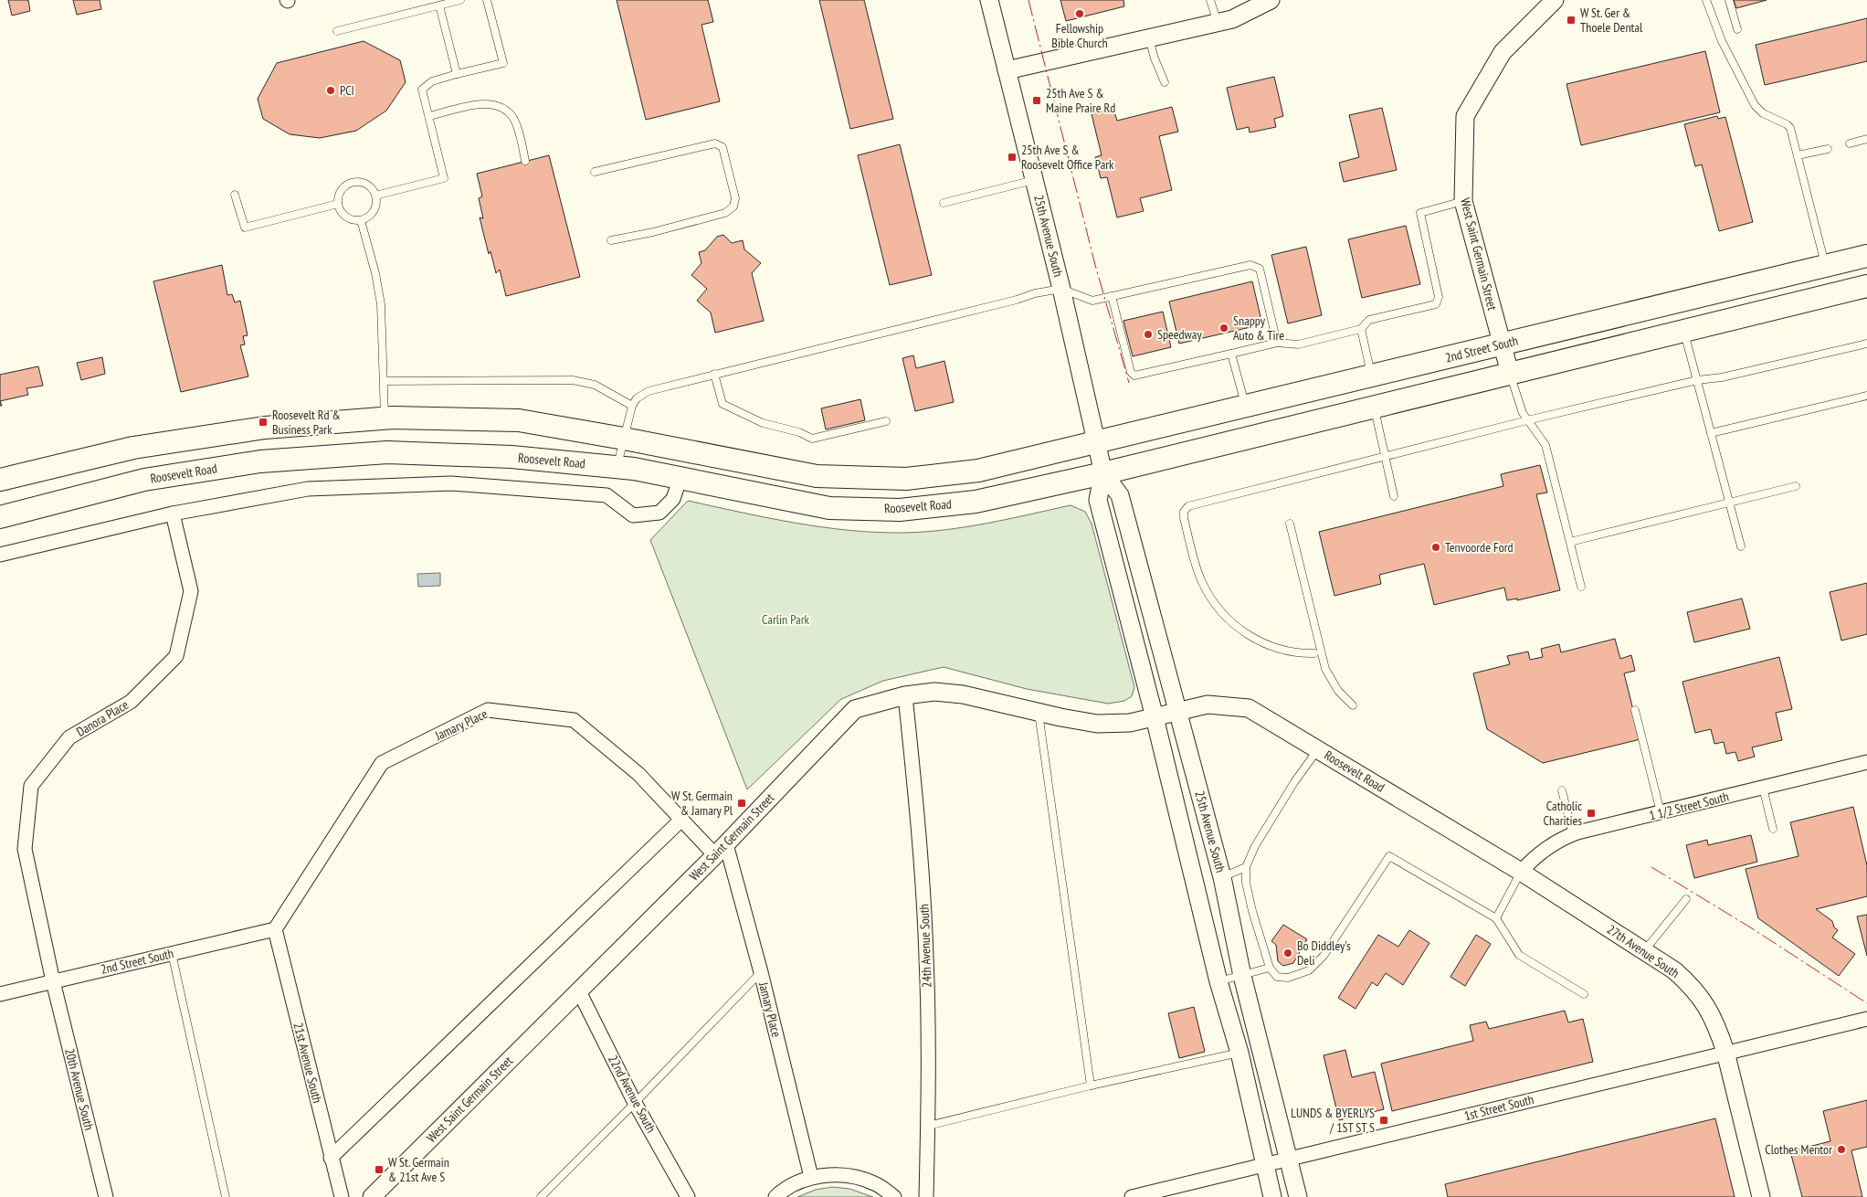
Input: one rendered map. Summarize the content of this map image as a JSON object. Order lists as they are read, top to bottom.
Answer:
{
  "streets": {
    "main road": ["2nd Street South", "Roosevelt Road"],
    "street": [
      "25th Avenue South",
      "West Saint Germain Street",
      "Danora Place",
      "Jamary Place",
      "1 1/2 Street South",
      "24th Avenue South",
      "27th Avenue South",
      "21st Avenue South",
      "20th Avenue South",
      "22nd Avenue South",
      "1st Street South"
    ]
  },
  "crossings": [
    ["25th Avenue South", "West Saint Germain Street"],
    ["25th Avenue South", "2nd Street South"],
    ["25th Avenue South", "Roosevelt Road"],
    ["25th Avenue South", "1st Street South"],
    ["West Saint Germain Street", "2nd Street South"],
    ["West Saint Germain Street", "Roosevelt Road"],
    ["West Saint Germain Street", "Jamary Place"],
    ["West Saint Germain Street", "24th Avenue South"],
    ["West Saint Germain Street", "22nd Avenue South"],
    ["2nd Street South", "Danora Place"],
    ["2nd Street South", "Jamary Place"],
    ["2nd Street South", "21st Avenue South"],
    ["2nd Street South", "20th Avenue South"],
    ["Roosevelt Road", "1 1/2 Street South"],
    ["Roosevelt Road", "27th Avenue South"],
    ["Danora Place", "20th Avenue South"],
    ["Jamary Place", "21st Avenue South"],
    ["1 1/2 Street South", "27th Avenue South"],
    ["27th Avenue South", "1st Street South"]
  ],
  "parks": ["Carlin Park"],
  "places": {
    "other": [
      "Fellowship Bible Church",
      "PCI",
      "Snappy Auto & Tire",
      "Speedway",
      "Tenvoorde Ford",
      "Bo Diddley's Deli",
      "Clothes Mentor"
    ],
    "transit": [
      "W St. Ger & Thoele Dental",
      "25th Ave S & Maine Praire Rd",
      "25th Ave S & Roosevelt Office Park",
      "Roosevelt Rd & Business Park",
      "W St. Germain & Jamary Pl",
      "Catholic Charities",
      "LUNDS & BYERLYS / 1ST ST S",
      "W St. Germain & 21st Ave S"
    ]
  }
}
